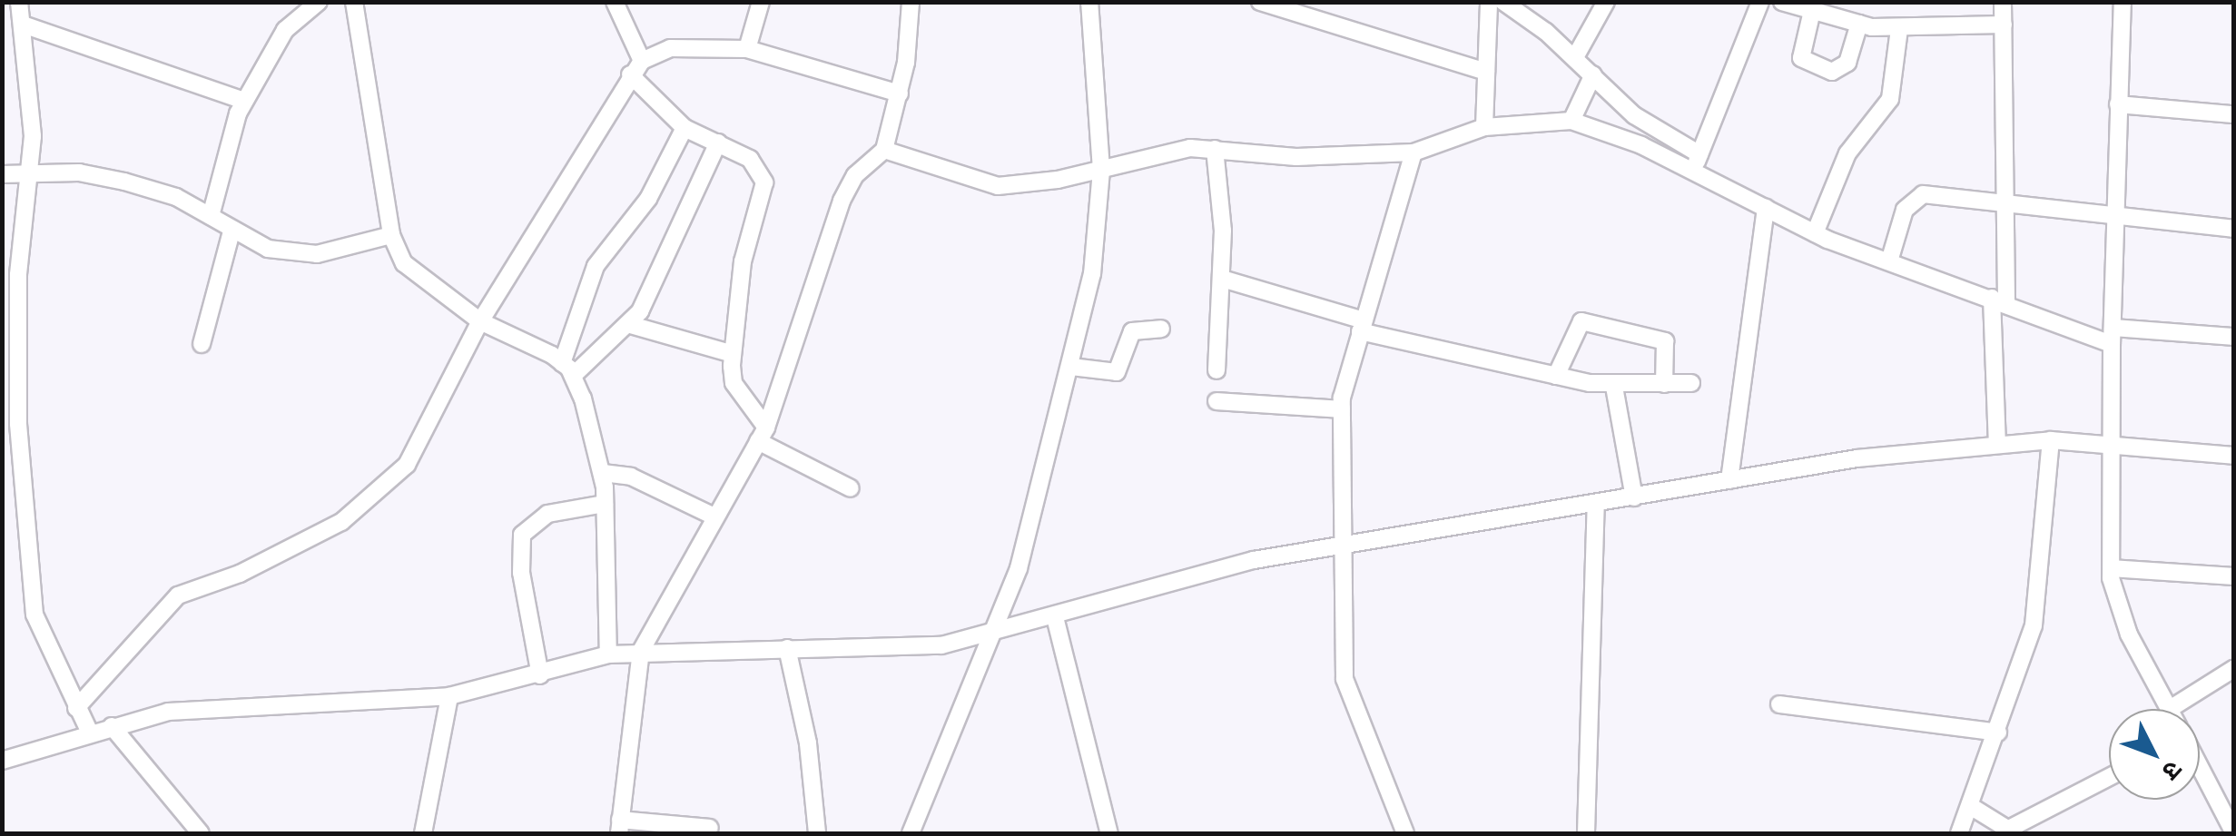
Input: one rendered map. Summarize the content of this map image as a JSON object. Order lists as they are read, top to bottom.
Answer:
{
  "north": "bottom right"
}
